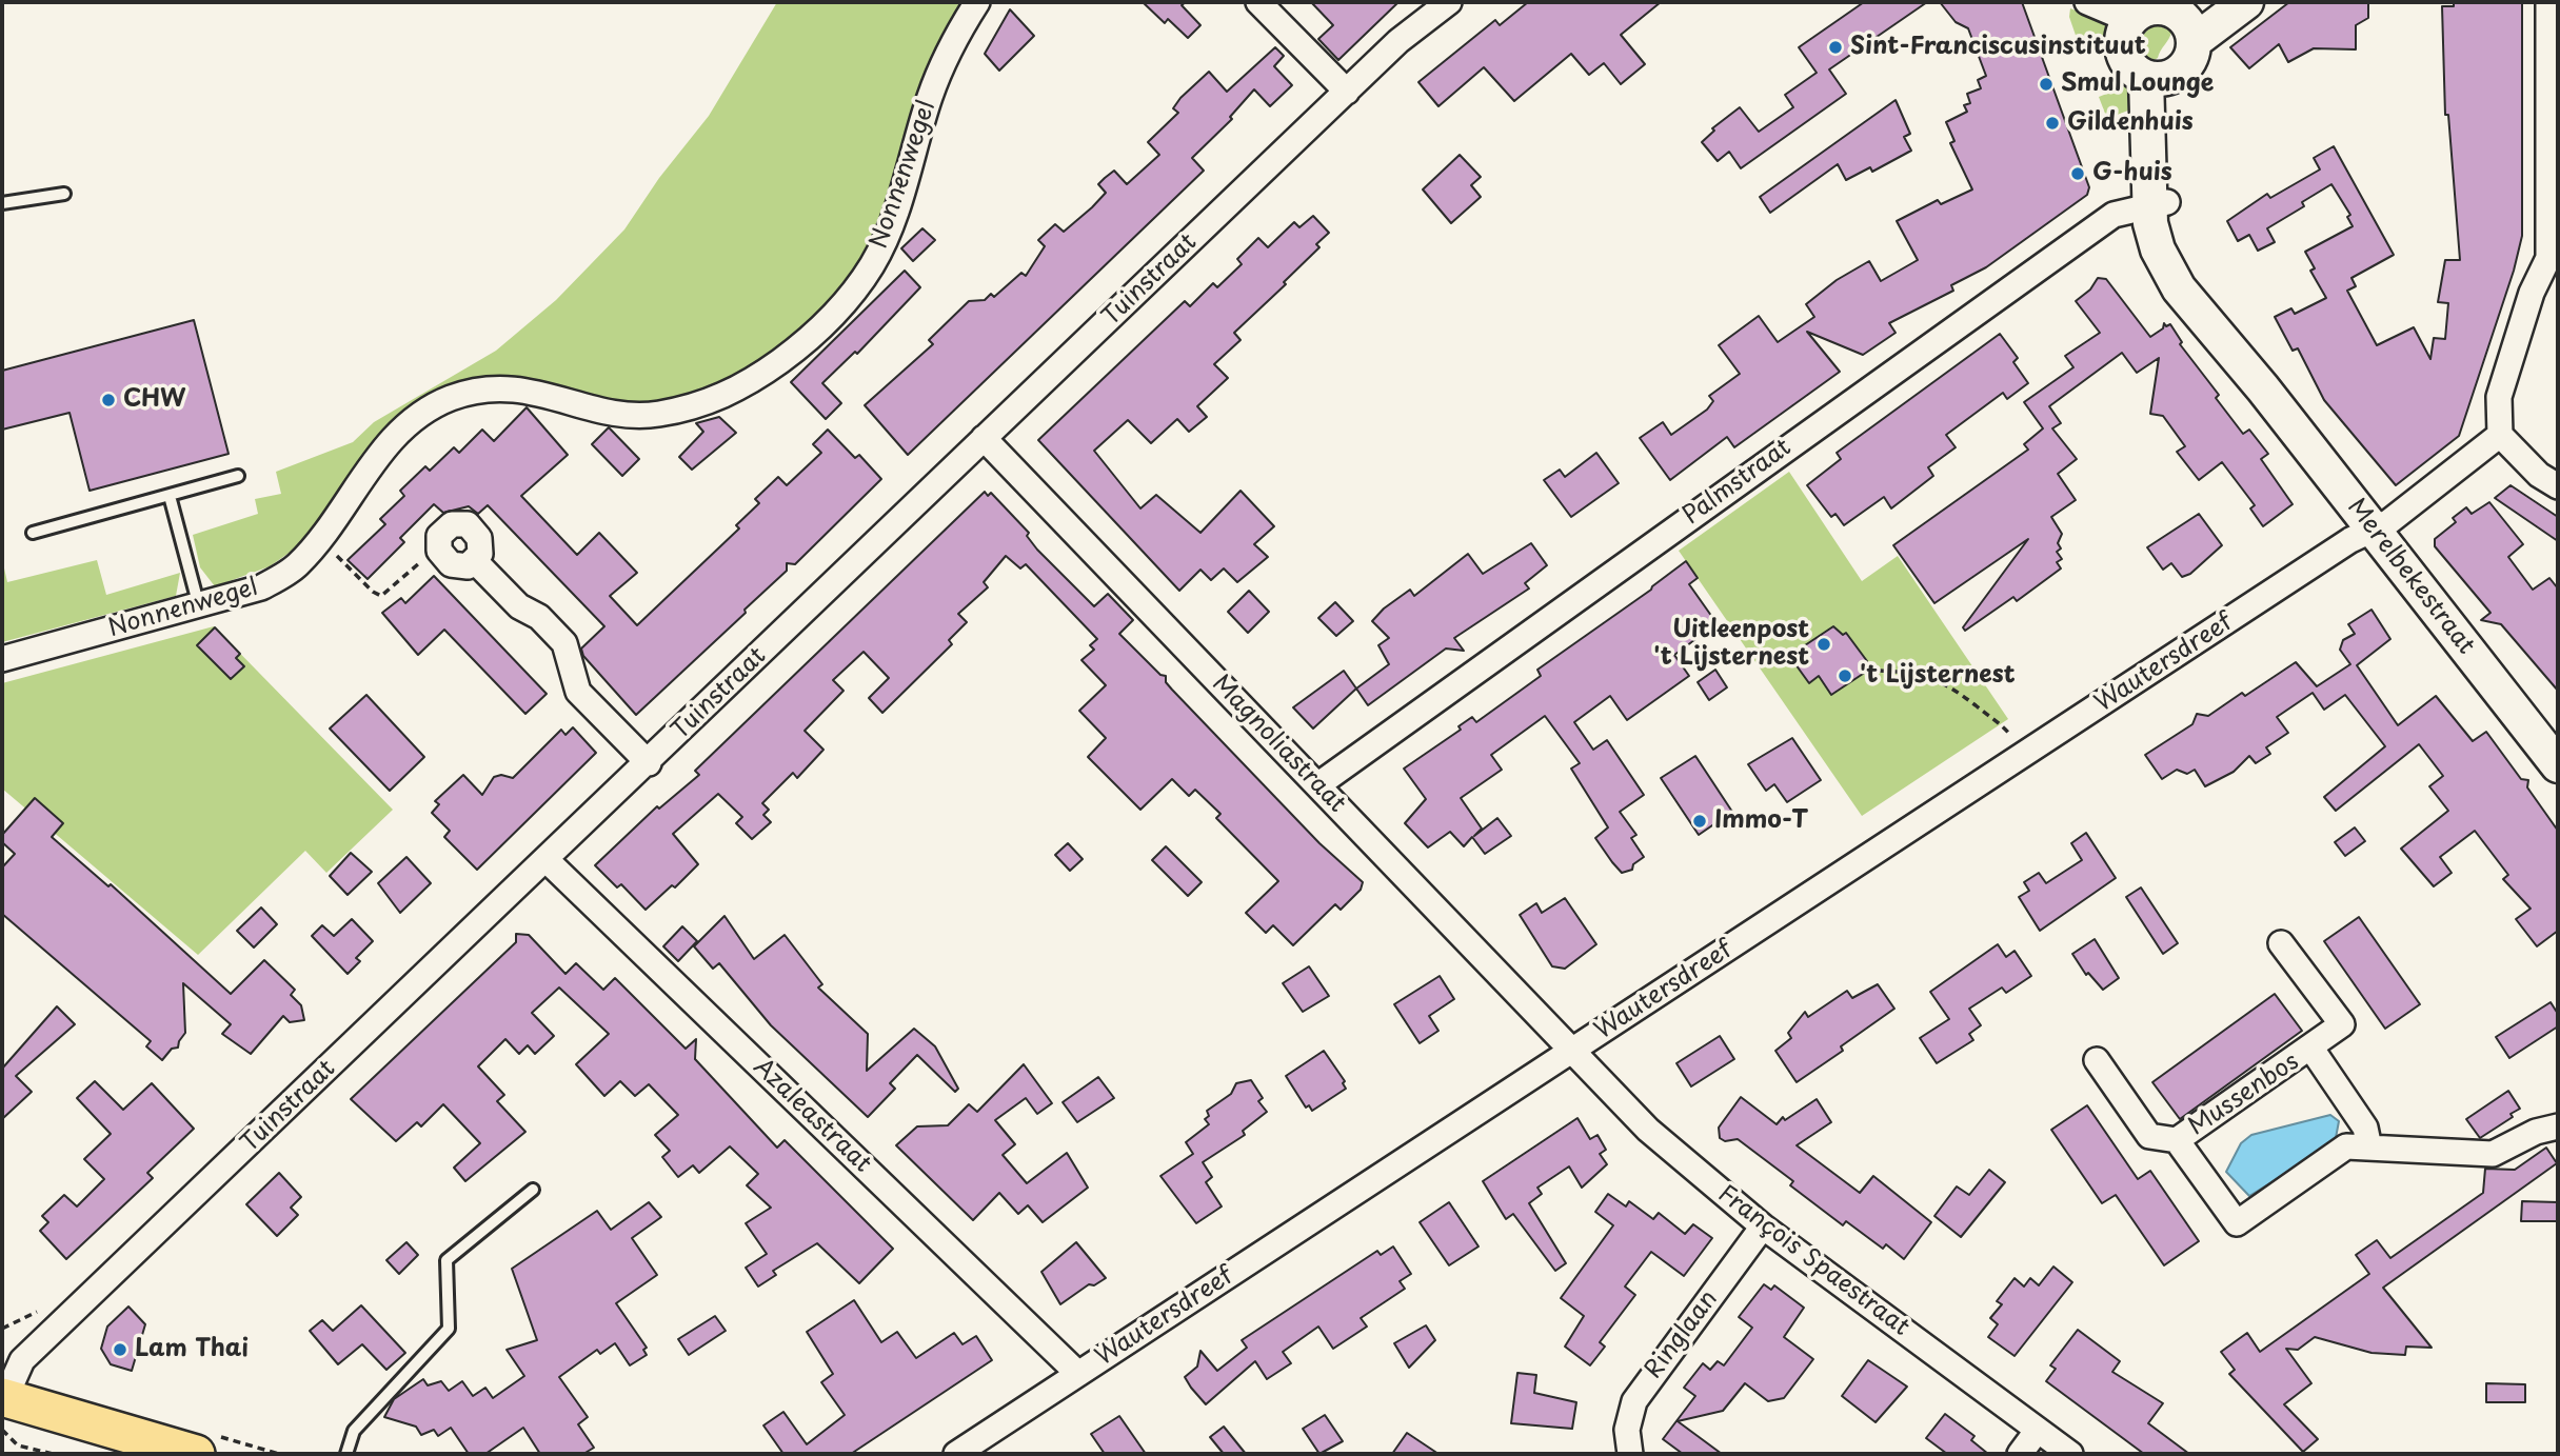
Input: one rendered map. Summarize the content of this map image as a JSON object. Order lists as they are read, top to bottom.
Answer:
{
  "streets": {
    "street": [
      "Nonnenwegel",
      "Tuinstraat",
      "Palmstraat",
      "Merelbekestraat",
      "Wautersdreef",
      "Magnoliastraat",
      "Mussenbos",
      "Azaleastraat",
      "François Spaestraat",
      "Ringlaan"
    ]
  },
  "crossings": [
    ["Tuinstraat", "Magnoliastraat"],
    ["Tuinstraat", "Azaleastraat"],
    ["Palmstraat", "Merelbekestraat"],
    ["Palmstraat", "Magnoliastraat"],
    ["Merelbekestraat", "Wautersdreef"],
    ["Wautersdreef", "Magnoliastraat"],
    ["Wautersdreef", "Azaleastraat"],
    ["Wautersdreef", "François Spaestraat"],
    ["Magnoliastraat", "François Spaestraat"],
    ["François Spaestraat", "Ringlaan"]
  ],
  "places": [
    "Sint-Franciscusinstituut",
    "Smul Lounge",
    "Gildenhuis",
    "G-huis",
    "CHW",
    "Uitleenpost 't Lijsternest",
    "'t Lijsternest",
    "Immo-T",
    "Lam Thai"
  ]
}
